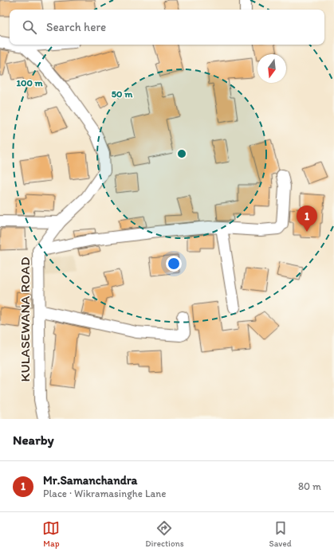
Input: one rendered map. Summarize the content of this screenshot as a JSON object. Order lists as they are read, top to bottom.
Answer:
{
  "streets": {
    "street": ["KULASEWANA ROAD"]
  },
  "north": "bottom",
  "page": {
    "search": "Search here",
    "pins": "1",
    "heading": "Nearby",
    "list": [
      {
        "mark": "1",
        "name": "Mr.Samanchandra",
        "note": "Place · Wikramasinghe Lane",
        "value": "80 m"
      }
    ],
    "nav": ["Map", "Directions", "Saved"]
  },
  "rings": ["100 m", "50 m"]
}
